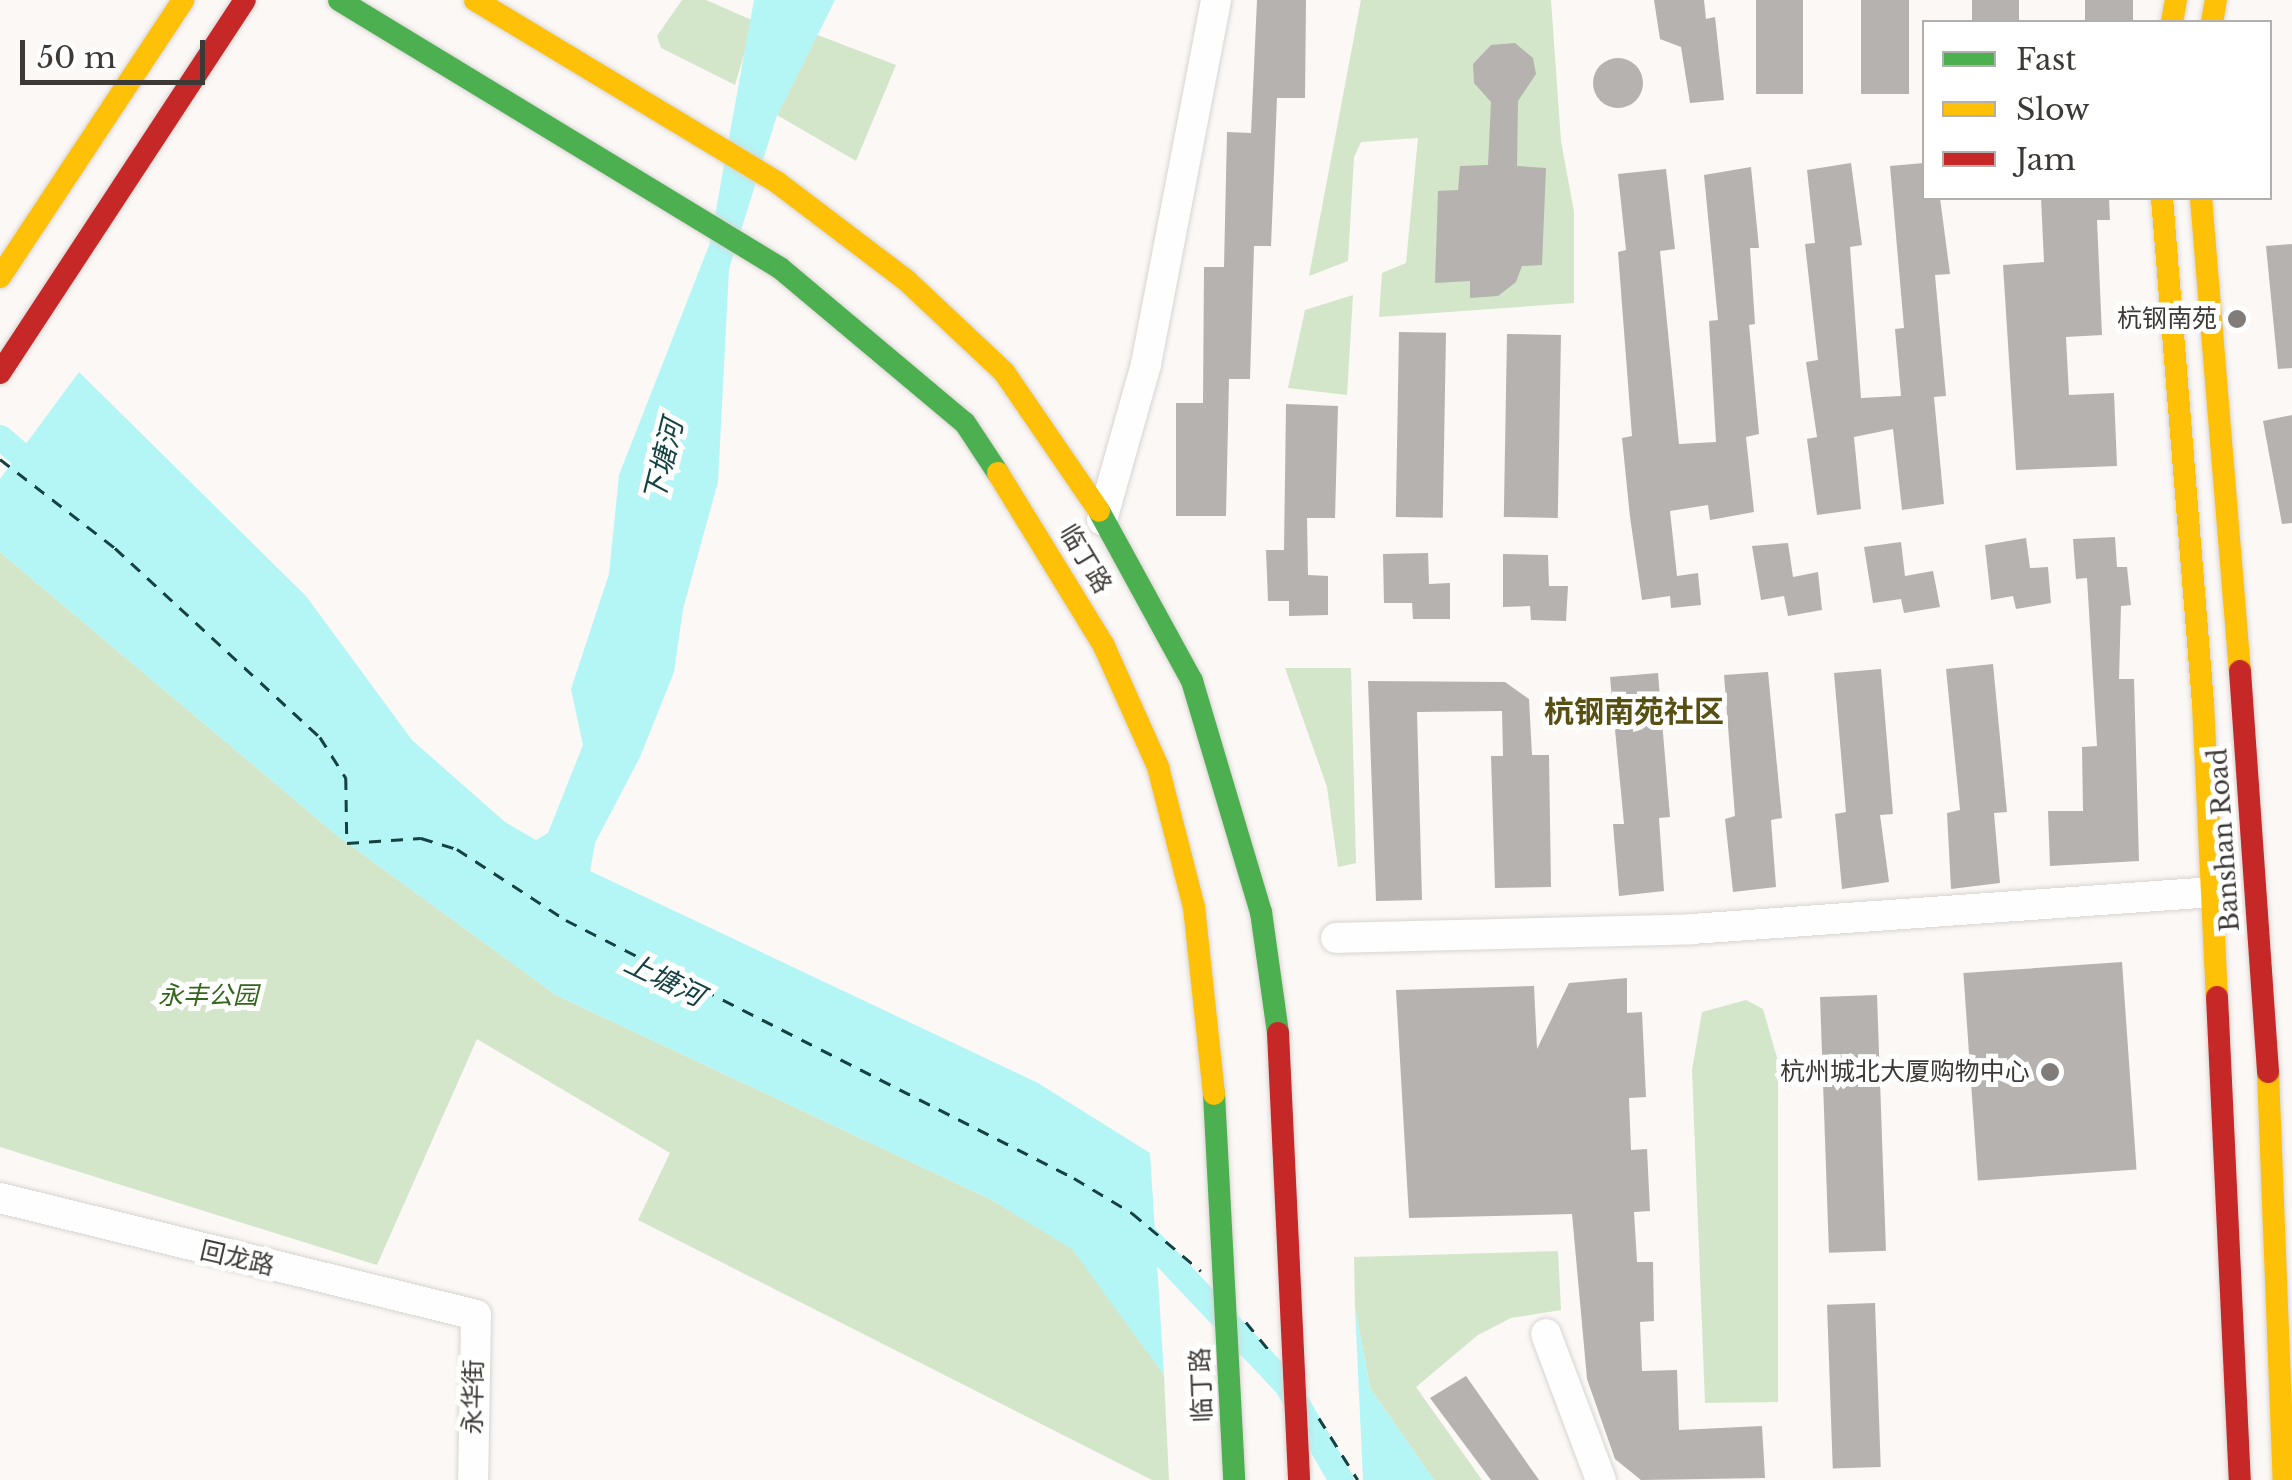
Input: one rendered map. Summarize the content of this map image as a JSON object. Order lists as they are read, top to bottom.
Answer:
{
  "streets": {
    "main road": ["临丁路", "Banshan Road"],
    "street": ["回龙路", "永华街"]
  },
  "crossings": [
    ["回龙路", "永华街"]
  ],
  "districts": ["杭钢南苑社区"],
  "water": ["下塘河", "上塘河"],
  "parks": ["永丰公园"],
  "places": ["杭钢南苑", "杭州城北大厦购物中心"],
  "legend": ["Fast", "Slow", "Jam"],
  "scale_bar": "50 m"
}
